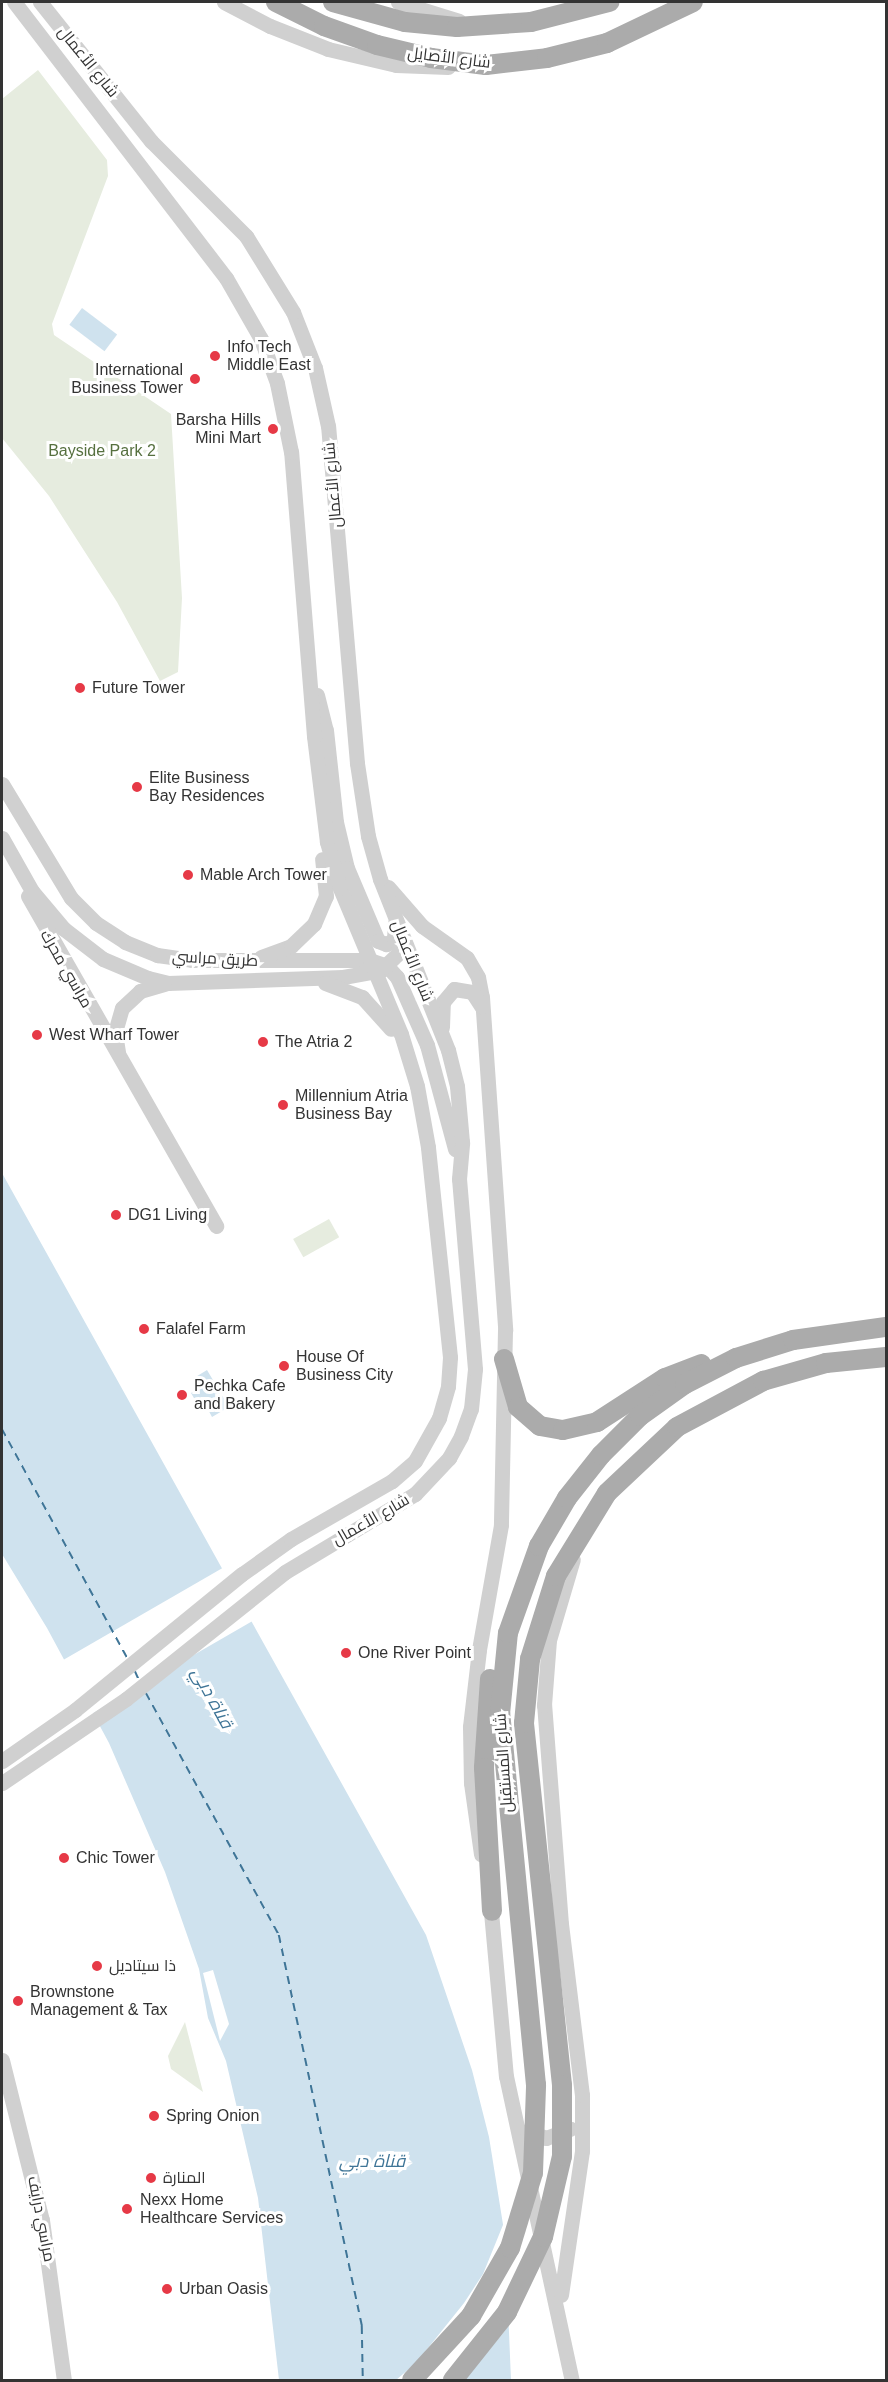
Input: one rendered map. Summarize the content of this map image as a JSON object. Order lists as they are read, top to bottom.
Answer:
{
  "streets": {
    "main road": ["شارع الأصايل", "شارع المستقبل"],
    "street": [
      "شارع الأعمال",
      "طريق مراسي",
      "مراسي محرك",
      "مراسي درايف"
    ]
  },
  "crossings": [
    ["شارع الأعمال", "طريق مراسي"],
    ["طريق مراسي", "مراسي محرك"]
  ],
  "water": ["قناة دبي"],
  "parks": ["Bayside Park 2"],
  "places": [
    "Info Tech Middle East",
    "International Business Tower",
    "Barsha Hills Mini Mart",
    "Future Tower",
    "Elite Business Bay Residences",
    "Mable Arch Tower",
    "West Wharf Tower",
    "The Atria 2",
    "Millennium Atria Business Bay",
    "DG1 Living",
    "Falafel Farm",
    "House Of Business City",
    "Pechka Cafe and Bakery",
    "One River Point",
    "Chic Tower",
    "ذا سيتاديل",
    "Brownstone Management & Tax",
    "Spring Onion",
    "المنارة",
    "Nexx Home Healthcare Services",
    "Urban Oasis"
  ]
}
